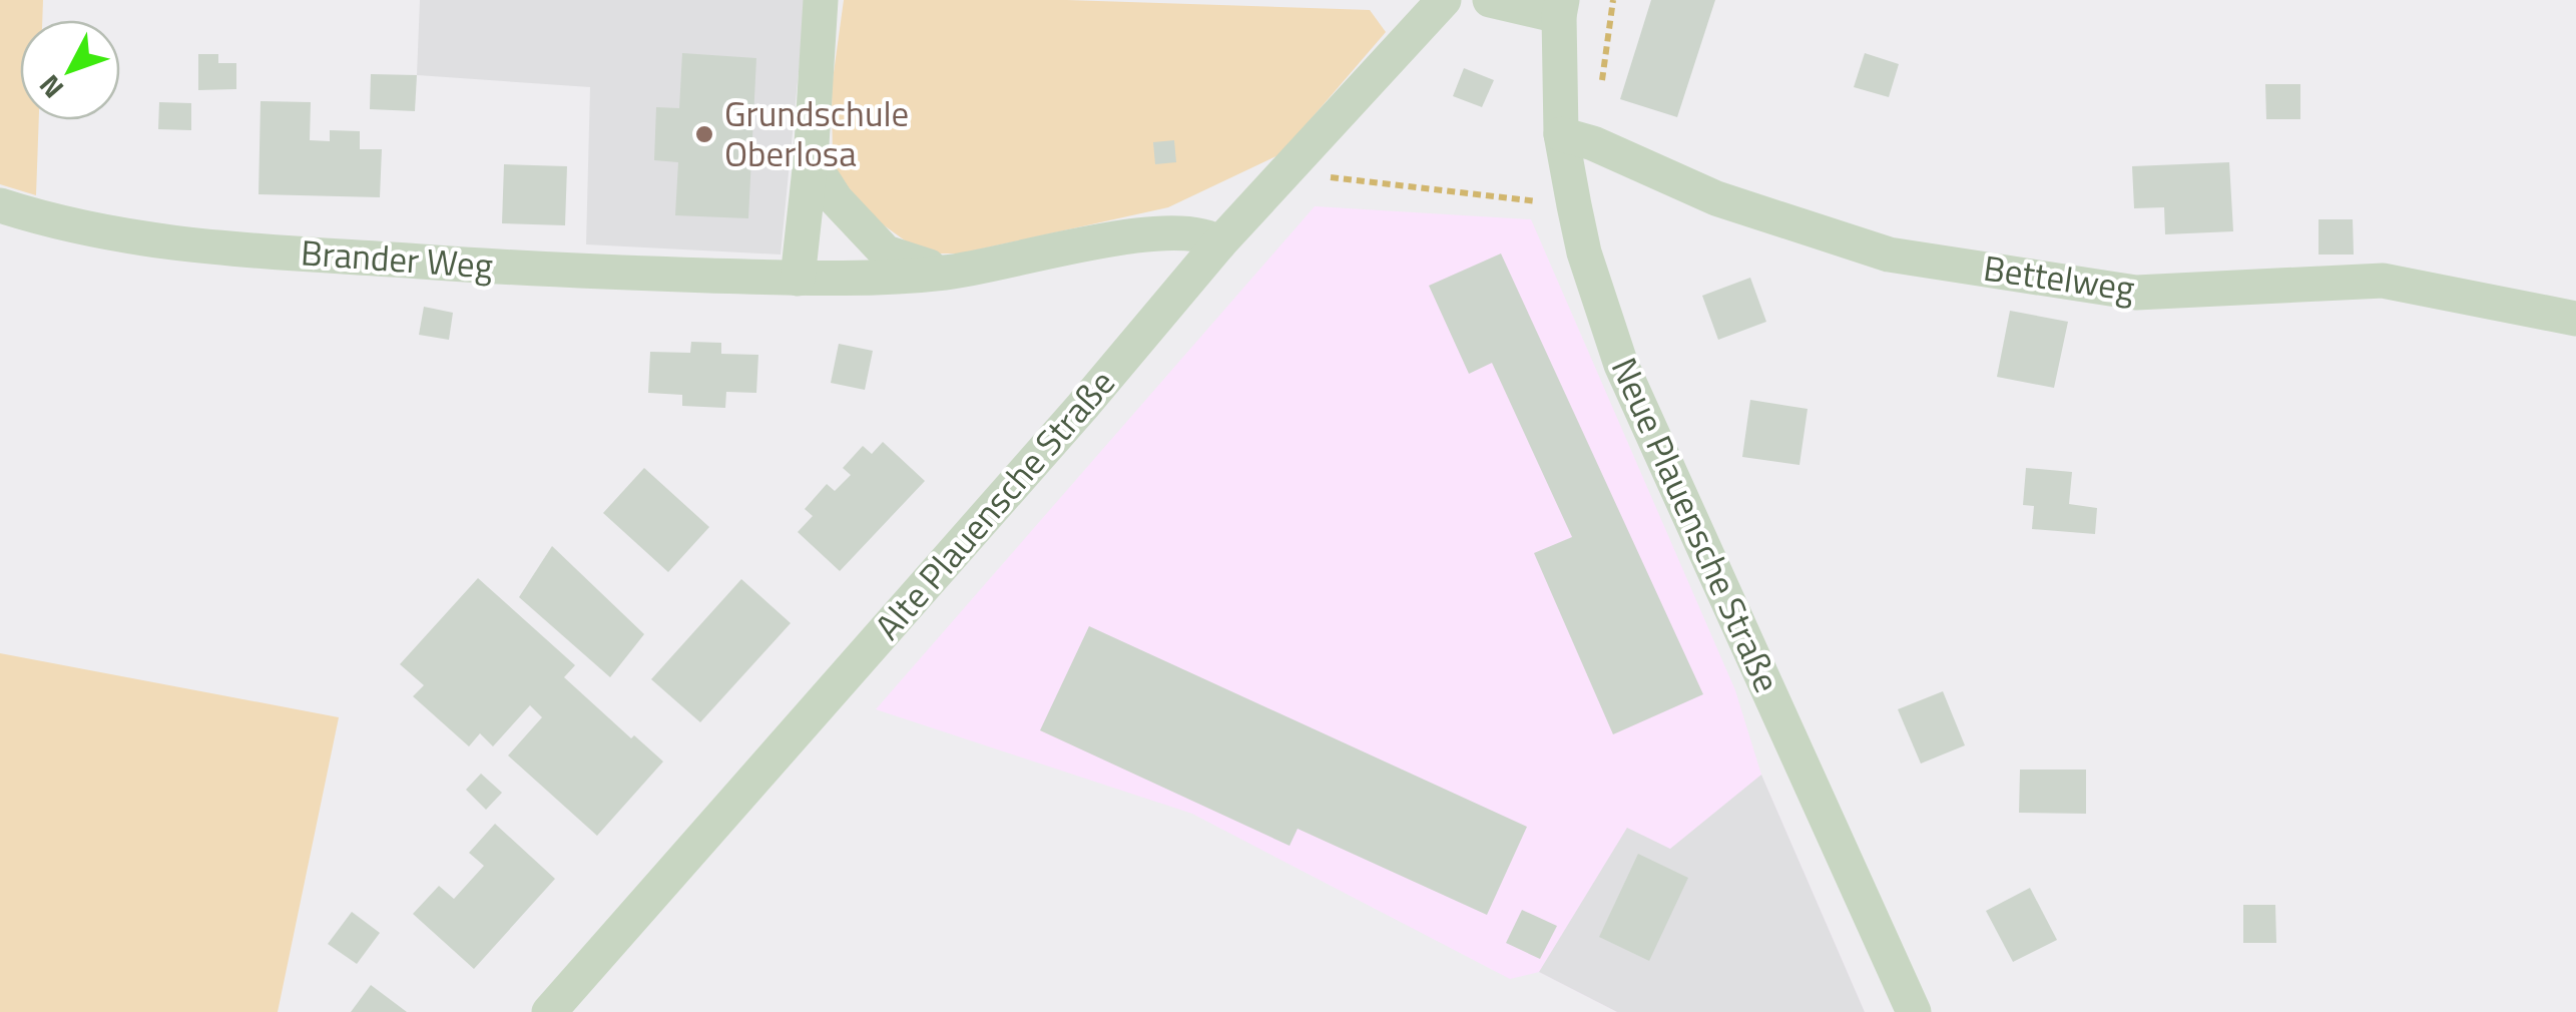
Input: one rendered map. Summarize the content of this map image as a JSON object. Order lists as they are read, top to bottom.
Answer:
{
  "streets": {
    "street": [
      "Brander Weg",
      "Bettelweg",
      "Alte Plauensche Straße",
      "Neue Plauensche Straße"
    ]
  },
  "crossings": [
    ["Brander Weg", "Alte Plauensche Straße"],
    ["Bettelweg", "Neue Plauensche Straße"]
  ],
  "places": ["Grundschule Oberlosa"],
  "north": "bottom left"
}
